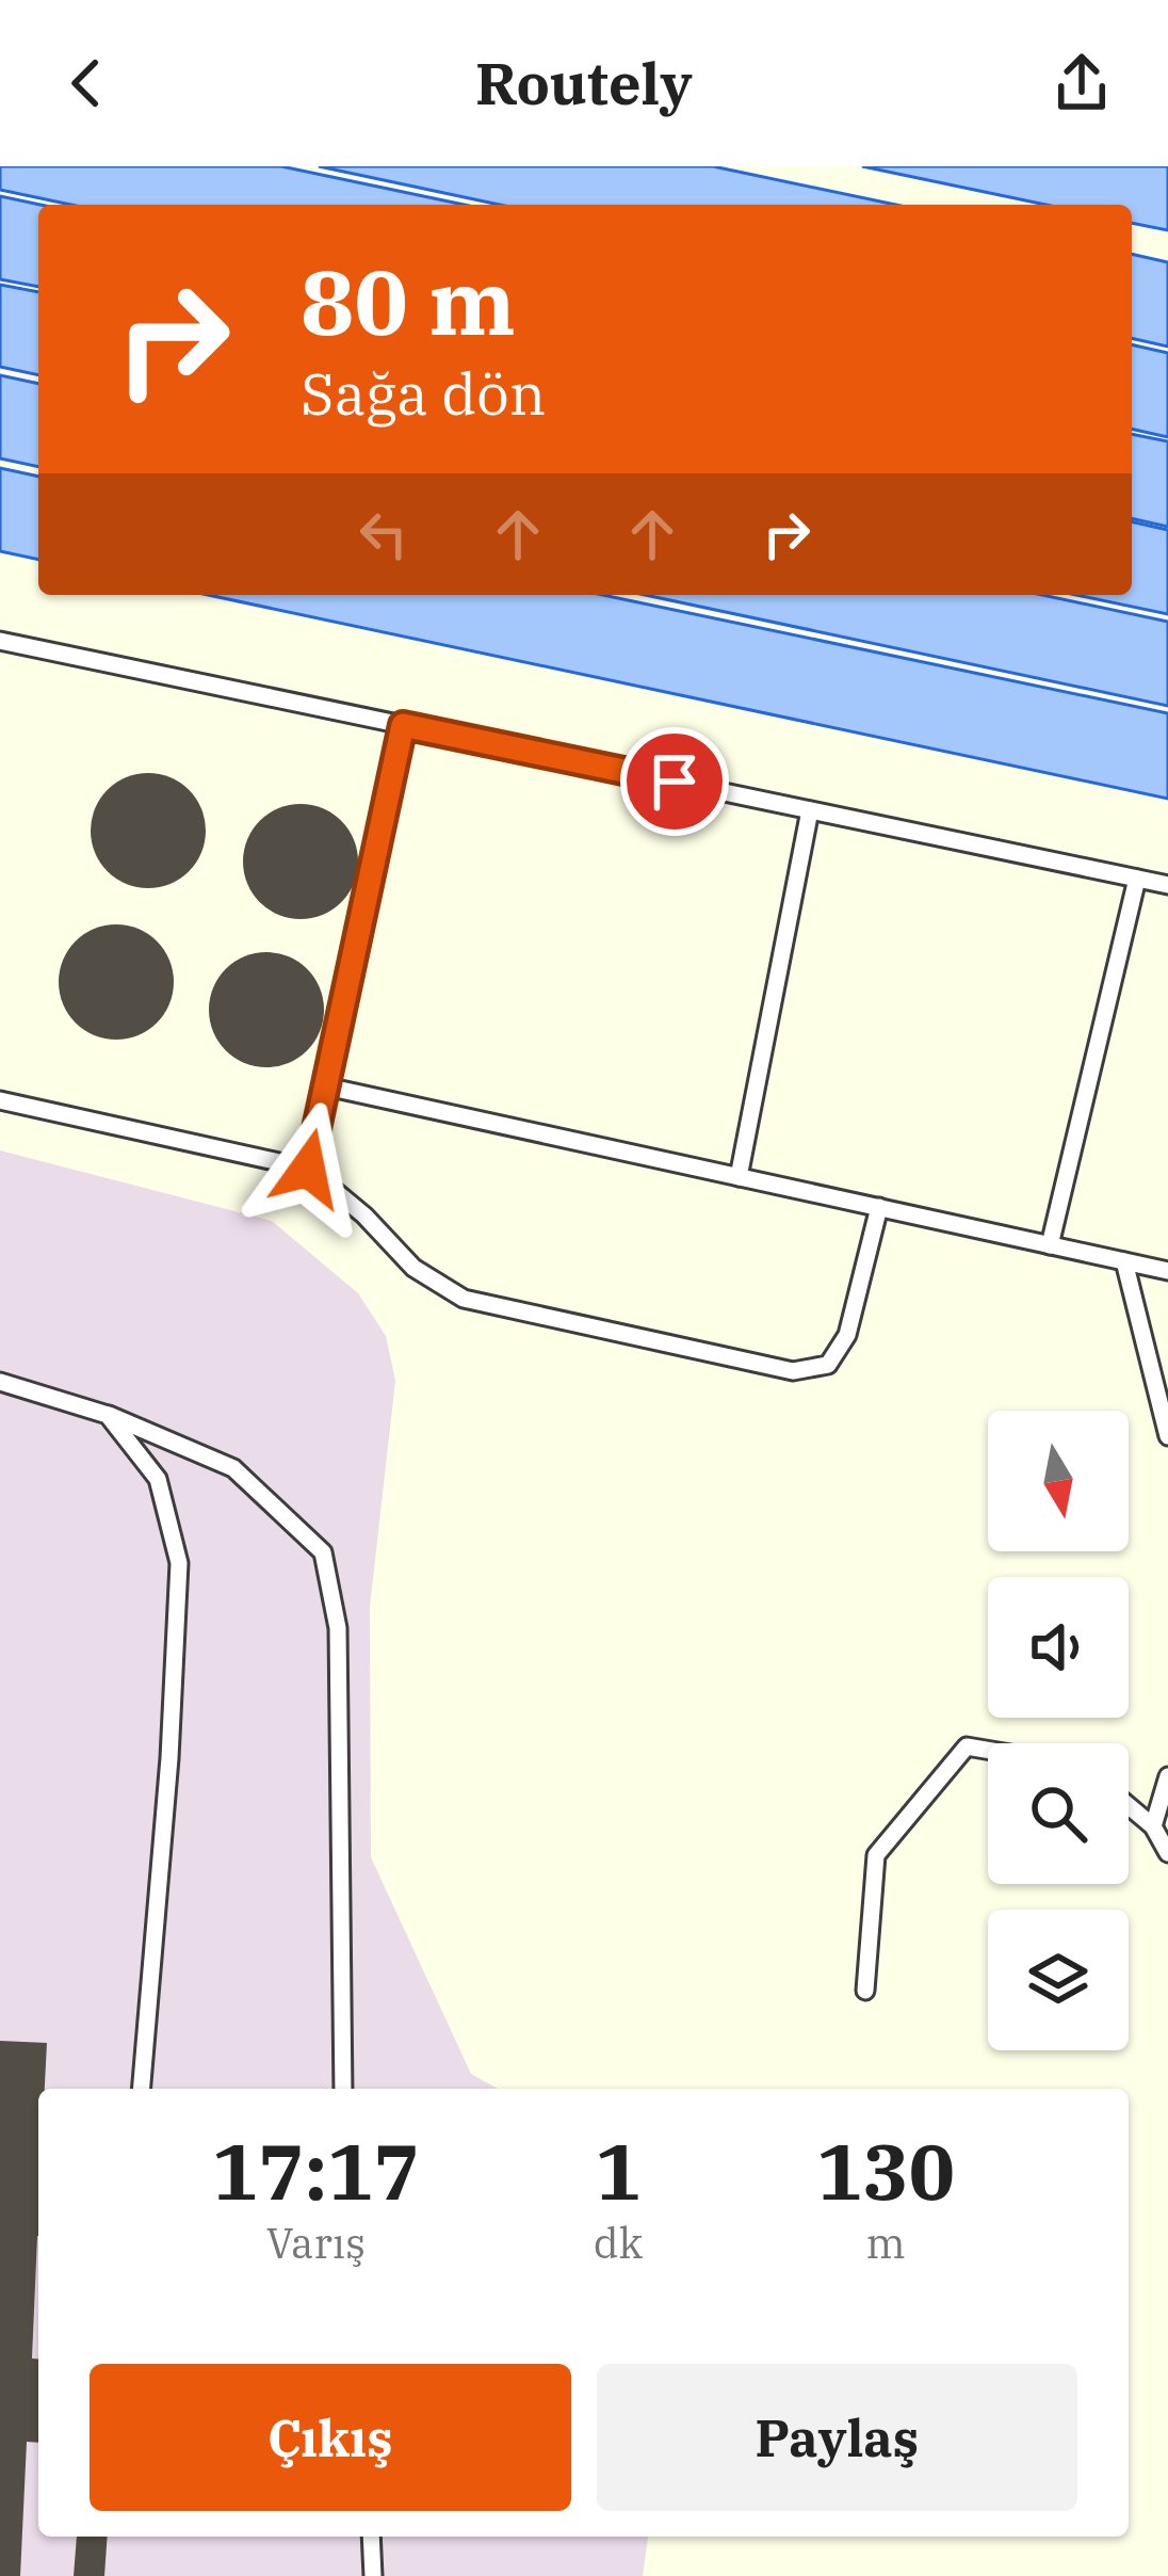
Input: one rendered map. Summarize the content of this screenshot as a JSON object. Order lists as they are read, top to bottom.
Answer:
{
  "north": "bottom",
  "page": {
    "header": "Routely",
    "turn": ["80 m", "Sağa dön"],
    "eta": [
      "17:17",
      "Varış",
      "1",
      "dk",
      "130",
      "m"
    ],
    "buttons": ["Çıkış", "Paylaş"]
  }
}
